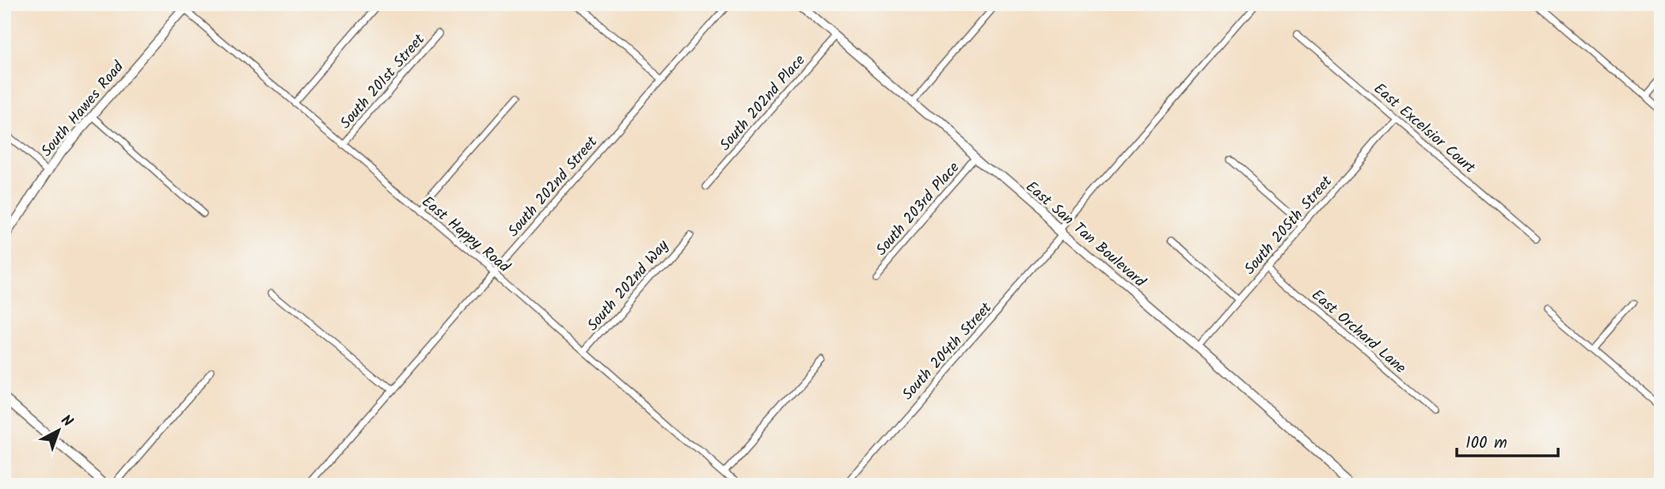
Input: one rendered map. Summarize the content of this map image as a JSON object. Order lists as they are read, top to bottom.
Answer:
{
  "streets": {
    "street": [
      "South 201st Street",
      "South 202nd Place",
      "South Hawes Road",
      "East Excelsior Court",
      "South 202nd Street",
      "South 203rd Place",
      "South 205th Street",
      "East Happy Road",
      "East San Tan Boulevard",
      "South 202nd Way",
      "East Orchard Lane",
      "South 204th Street"
    ]
  },
  "crossings": [
    ["South 201st Street", "East Happy Road"],
    ["South 202nd Place", "East San Tan Boulevard"],
    ["South Hawes Road", "East Happy Road"],
    ["East Excelsior Court", "South 205th Street"],
    ["South 202nd Street", "East Happy Road"],
    ["South 203rd Place", "East San Tan Boulevard"],
    ["South 205th Street", "East San Tan Boulevard"],
    ["South 205th Street", "East Orchard Lane"],
    ["East Happy Road", "South 202nd Way"],
    ["East San Tan Boulevard", "South 204th Street"]
  ],
  "scale_bar": "100 m",
  "north": "top right"
}
